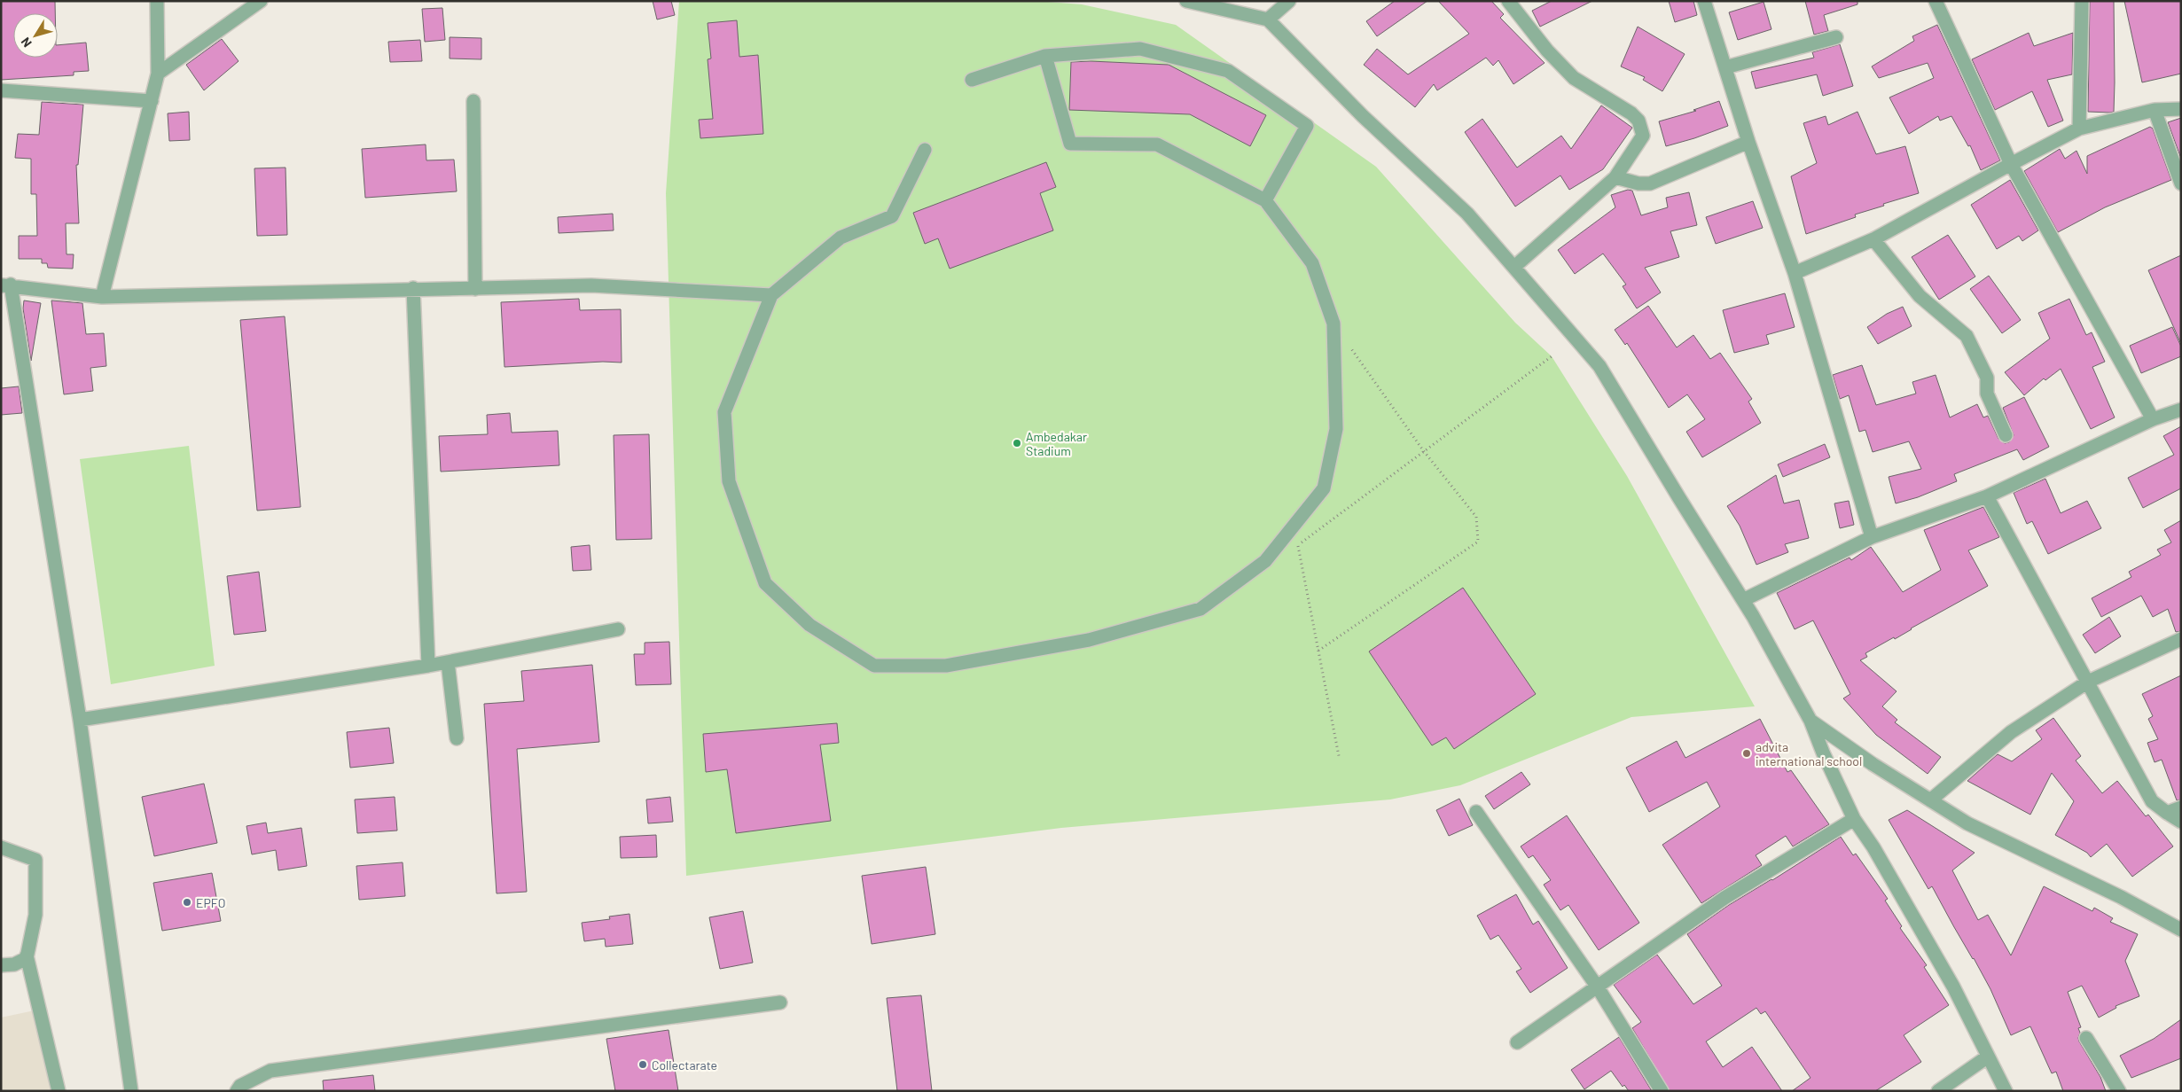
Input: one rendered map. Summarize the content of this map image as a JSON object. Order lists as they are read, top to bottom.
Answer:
{
  "places": [
    "Ambedakar Stadium",
    "advita international school",
    "EPFO",
    "Collectarate"
  ],
  "north": "bottom left"
}
